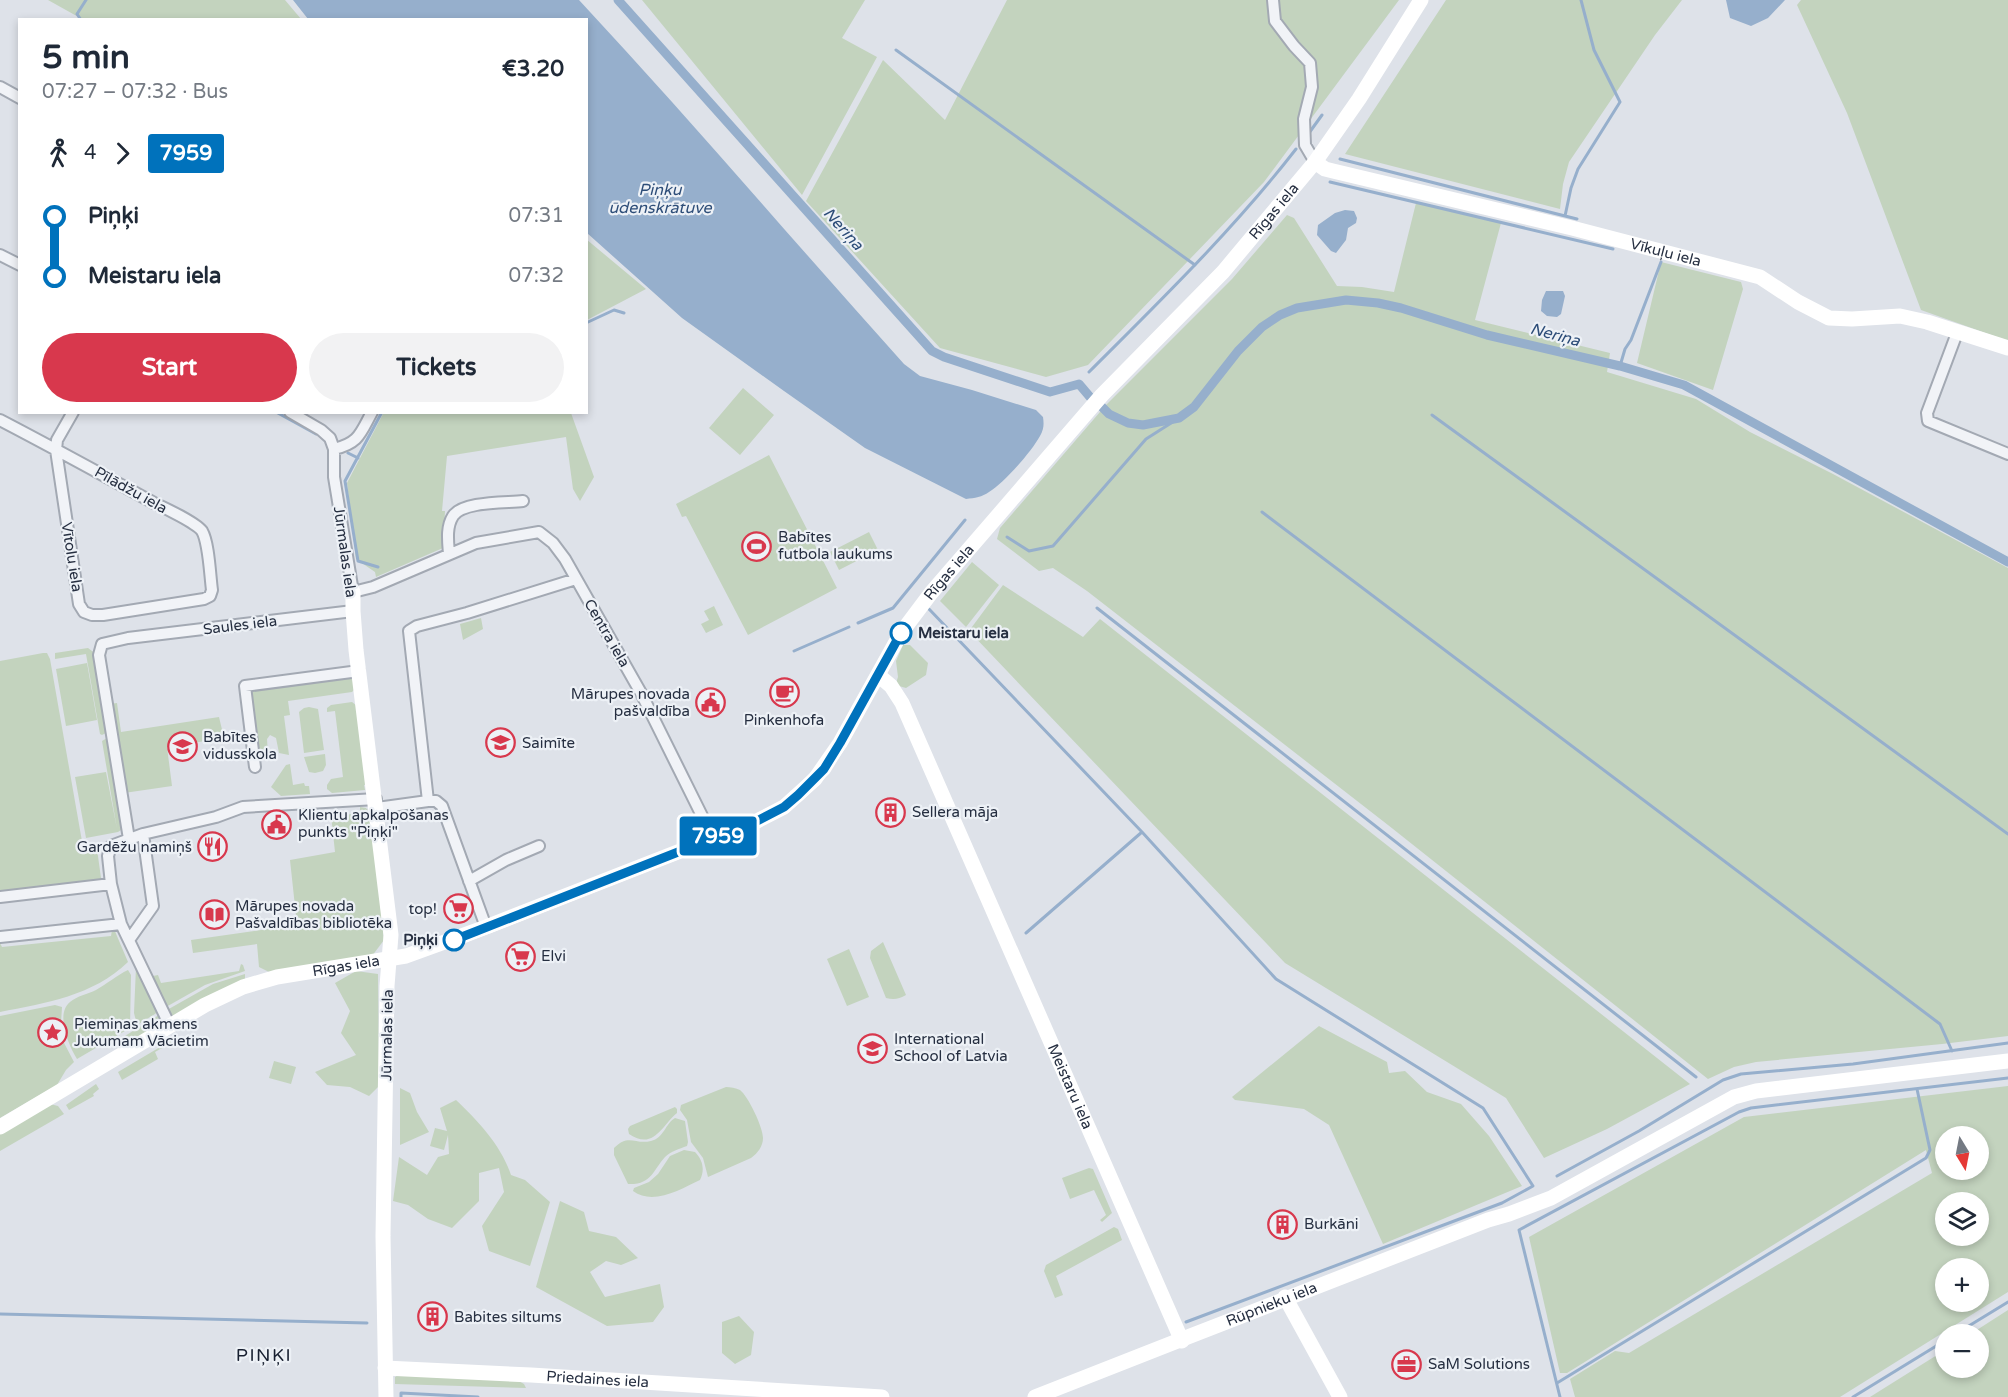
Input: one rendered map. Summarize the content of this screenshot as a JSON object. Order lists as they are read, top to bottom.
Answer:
{
  "streets": {
    "street": [
      "Rīgas iela",
      "Vīkuļu iela",
      "Pīlādžu iela",
      "Jūrmalas iela",
      "Vītolu iela",
      "Saules iela",
      "Centra iela",
      "Meistaru iela",
      "Rūpnieku iela",
      "Priedaines iela"
    ]
  },
  "crossings": [
    ["Rīgas iela", "Vīkuļu iela"],
    ["Rīgas iela", "Jūrmalas iela"],
    ["Rīgas iela", "Centra iela"],
    ["Rīgas iela", "Meistaru iela"],
    ["Pīlādžu iela", "Vītolu iela"],
    ["Jūrmalas iela", "Saules iela"],
    ["Jūrmalas iela", "Priedaines iela"],
    ["Meistaru iela", "Rūpnieku iela"]
  ],
  "districts": ["PIŅĶI"],
  "water": ["Piņķu ūdenskrātuve", "Neriņa"],
  "places": {
    "sports": ["Babītes futbola laukums"],
    "other": ["Meistaru iela", "Piņķi"],
    "cafe": ["Pinkenhofa"],
    "public building": ["Mārupes novada pašvaldība", "Klientu apkalpošanas punkts \"Piņķi\""],
    "school or university": ["Saimīte", "Babītes vidusskola", "International School of Latvia"],
    "building": ["Sellera māja", "Burkāni", "Babites siltums"],
    "restaurant": ["Gardēžu namiņš"],
    "supermarket": ["top!", "Elvi"],
    "library": ["Mārupes novada Pašvaldības bibliotēka"],
    "place": ["Piemiņas akmens Jukumam Vācietim"],
    "office": ["SaM Solutions"]
  },
  "lines": ["bus line 7959"],
  "north": "bottom",
  "page": {
    "on_map": "7959",
    "heading": ["5 min", "07:27 – 07:32 · Bus", "€3.20"],
    "legs": ["4", "7959"],
    "list": [
      {
        "name": "Piņķi",
        "value": "07:31"
      },
      {
        "name": "Meistaru iela",
        "value": "07:32"
      }
    ],
    "buttons": ["Start", "Tickets"],
    "map_buttons": ["+", "−"]
  }
}
